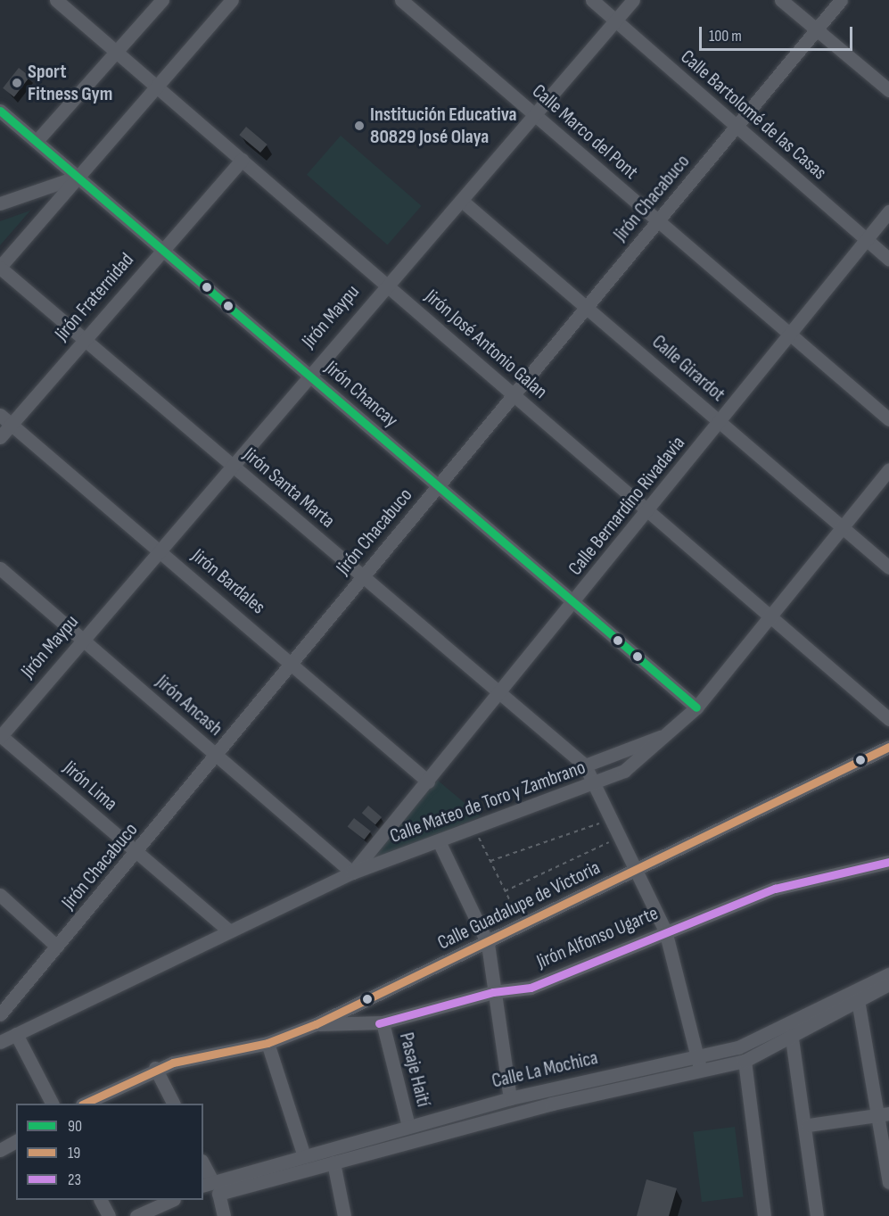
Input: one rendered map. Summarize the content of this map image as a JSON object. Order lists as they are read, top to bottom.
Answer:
{
  "streets": {
    "street": [
      "Calle Bartolomé de las Casas",
      "Calle Marco del Pont",
      "Jirón Chacabuco",
      "Jirón Fraternidad",
      "Jirón Maypu",
      "Jirón José Antonio Galan",
      "Calle Girardot",
      "Jirón Chancay",
      "Jirón Santa Marta",
      "Calle Bernardino Rivadavia",
      "Jirón Bardales",
      "Jirón Ancash",
      "Jirón Lima",
      "Calle Mateo de Toro y Zambrano",
      "Calle Guadalupe de Victoria",
      "Jirón Alfonso Ugarte",
      "Pasaje Haití",
      "Calle La Mochica"
    ]
  },
  "crossings": [
    ["Calle Bartolomé de las Casas", "Jirón Chacabuco"],
    ["Calle Bartolomé de las Casas", "Jirón Maypu"],
    ["Calle Bartolomé de las Casas", "Calle Bernardino Rivadavia"],
    ["Calle Marco del Pont", "Jirón Chacabuco"],
    ["Calle Marco del Pont", "Jirón Maypu"],
    ["Calle Marco del Pont", "Calle Bernardino Rivadavia"],
    ["Jirón Chacabuco", "Jirón José Antonio Galan"],
    ["Jirón Chacabuco", "Calle Girardot"],
    ["Jirón Chacabuco", "Jirón Chancay"],
    ["Jirón Chacabuco", "Jirón Santa Marta"],
    ["Jirón Chacabuco", "Jirón Bardales"],
    ["Jirón Chacabuco", "Jirón Ancash"],
    ["Jirón Chacabuco", "Jirón Lima"],
    ["Jirón Fraternidad", "Jirón José Antonio Galan"],
    ["Jirón Fraternidad", "Jirón Chancay"],
    ["Jirón Fraternidad", "Jirón Santa Marta"],
    ["Jirón Fraternidad", "Jirón Bardales"],
    ["Jirón Maypu", "Jirón José Antonio Galan"],
    ["Jirón Maypu", "Calle Girardot"],
    ["Jirón Maypu", "Jirón Chancay"],
    ["Jirón Maypu", "Jirón Santa Marta"],
    ["Jirón Maypu", "Jirón Bardales"],
    ["Jirón Maypu", "Jirón Ancash"],
    ["Jirón Maypu", "Jirón Lima"],
    ["Jirón José Antonio Galan", "Calle Bernardino Rivadavia"],
    ["Jirón José Antonio Galan", "Calle Mateo de Toro y Zambrano"],
    ["Calle Girardot", "Calle Bernardino Rivadavia"],
    ["Calle Girardot", "Calle Mateo de Toro y Zambrano"],
    ["Jirón Chancay", "Calle Bernardino Rivadavia"],
    ["Jirón Chancay", "Calle Mateo de Toro y Zambrano"],
    ["Jirón Santa Marta", "Calle Bernardino Rivadavia"],
    ["Jirón Santa Marta", "Calle Mateo de Toro y Zambrano"],
    ["Jirón Santa Marta", "Calle Guadalupe de Victoria"],
    ["Jirón Santa Marta", "Jirón Alfonso Ugarte"],
    ["Jirón Santa Marta", "Calle La Mochica"],
    ["Calle Bernardino Rivadavia", "Jirón Bardales"],
    ["Calle Bernardino Rivadavia", "Jirón Ancash"],
    ["Calle Bernardino Rivadavia", "Calle Mateo de Toro y Zambrano"],
    ["Jirón Ancash", "Calle Mateo de Toro y Zambrano"],
    ["Jirón Lima", "Calle Mateo de Toro y Zambrano"],
    ["Calle Guadalupe de Victoria", "Jirón Alfonso Ugarte"],
    ["Jirón Alfonso Ugarte", "Pasaje Haití"],
    ["Pasaje Haití", "Calle La Mochica"]
  ],
  "places": ["Sport Fitness Gym", "Institución Educativa 80829 José Olaya"],
  "lines": ["transit line 90", "transit line 19", "transit line 23"],
  "legend": ["90", "19", "23"],
  "scale_bar": "100 m"
}
